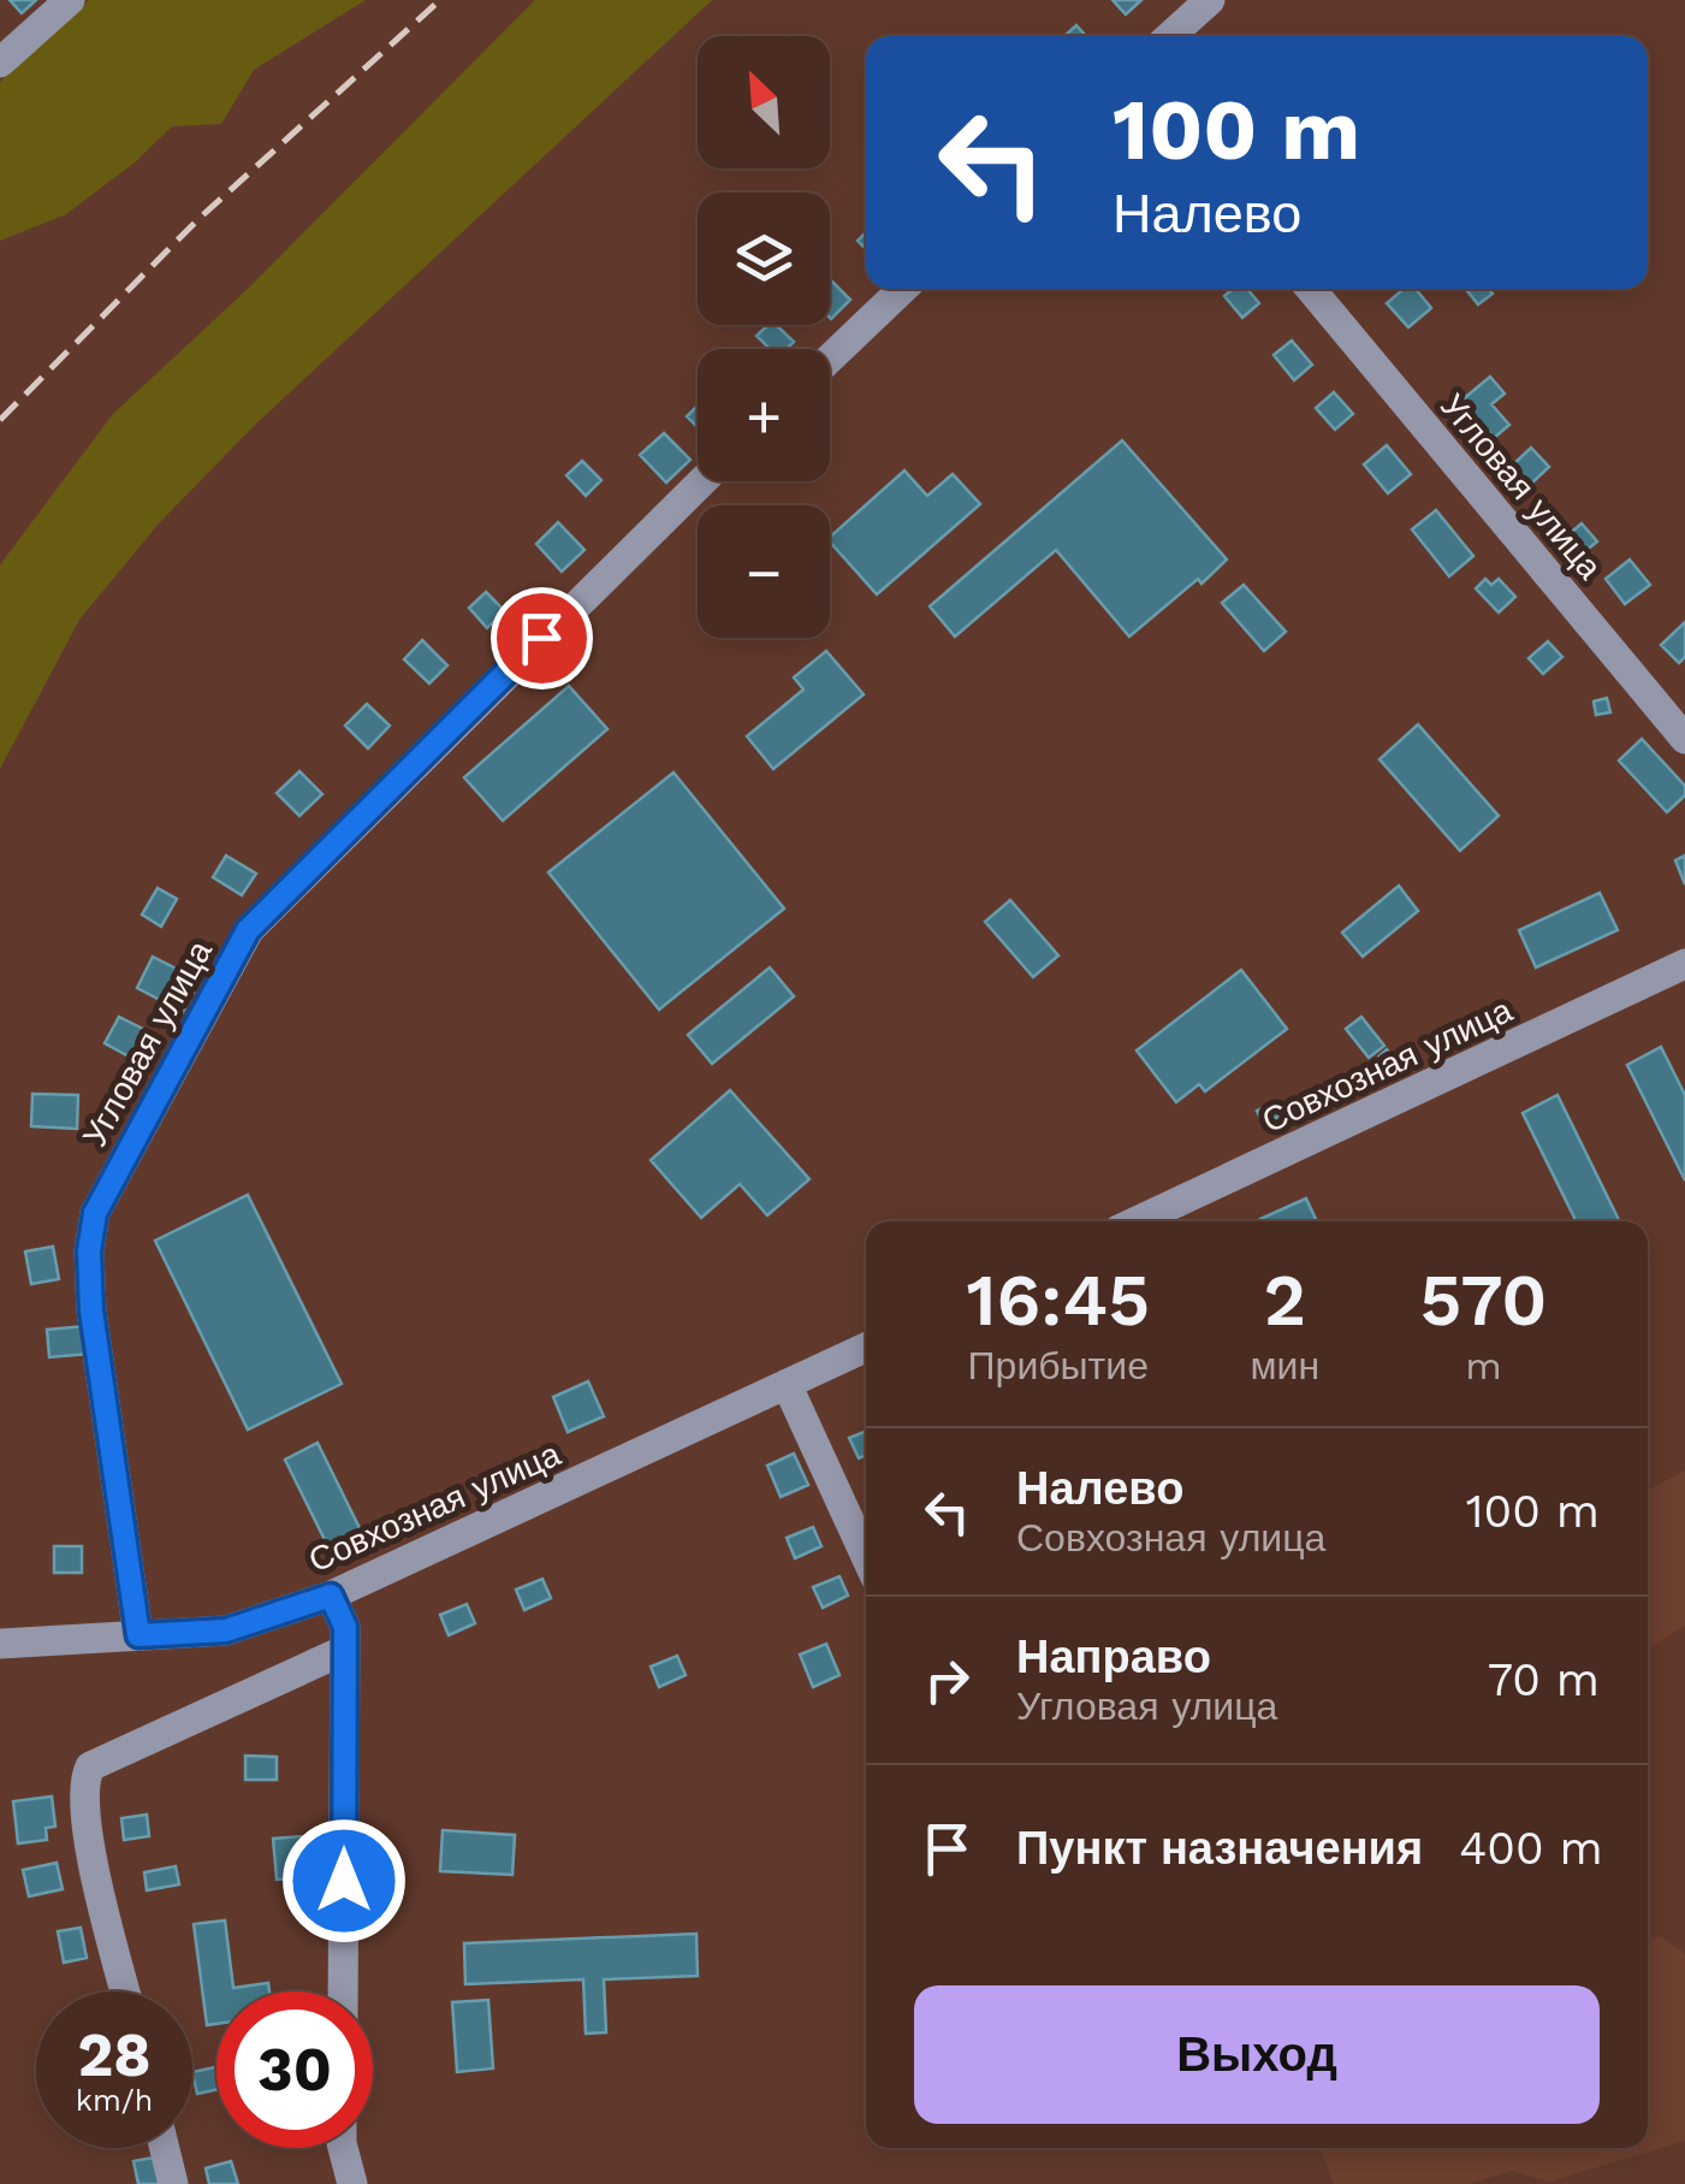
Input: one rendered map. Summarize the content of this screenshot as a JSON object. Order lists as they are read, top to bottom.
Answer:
{
  "streets": {
    "street": ["Угловая улица", "Совхозная улица"]
  },
  "crossings": [
    ["Угловая улица", "Совхозная улица"]
  ],
  "north": "top left",
  "page": {
    "map_buttons": ["+", "−"],
    "turn": ["100 m", "Налево"],
    "eta": [
      "16:45",
      "Прибытие",
      "2",
      "мин",
      "570",
      "m"
    ],
    "list": [
      {
        "name": "Налево",
        "note": "Совхозная улица",
        "value": "100 m"
      },
      {
        "name": "Направо",
        "note": "Угловая улица",
        "value": "70 m"
      },
      {
        "name": "Пункт назначения",
        "value": "400 m"
      }
    ],
    "buttons": "Выход",
    "speed": "28 km/h",
    "limit": "30"
  }
}
